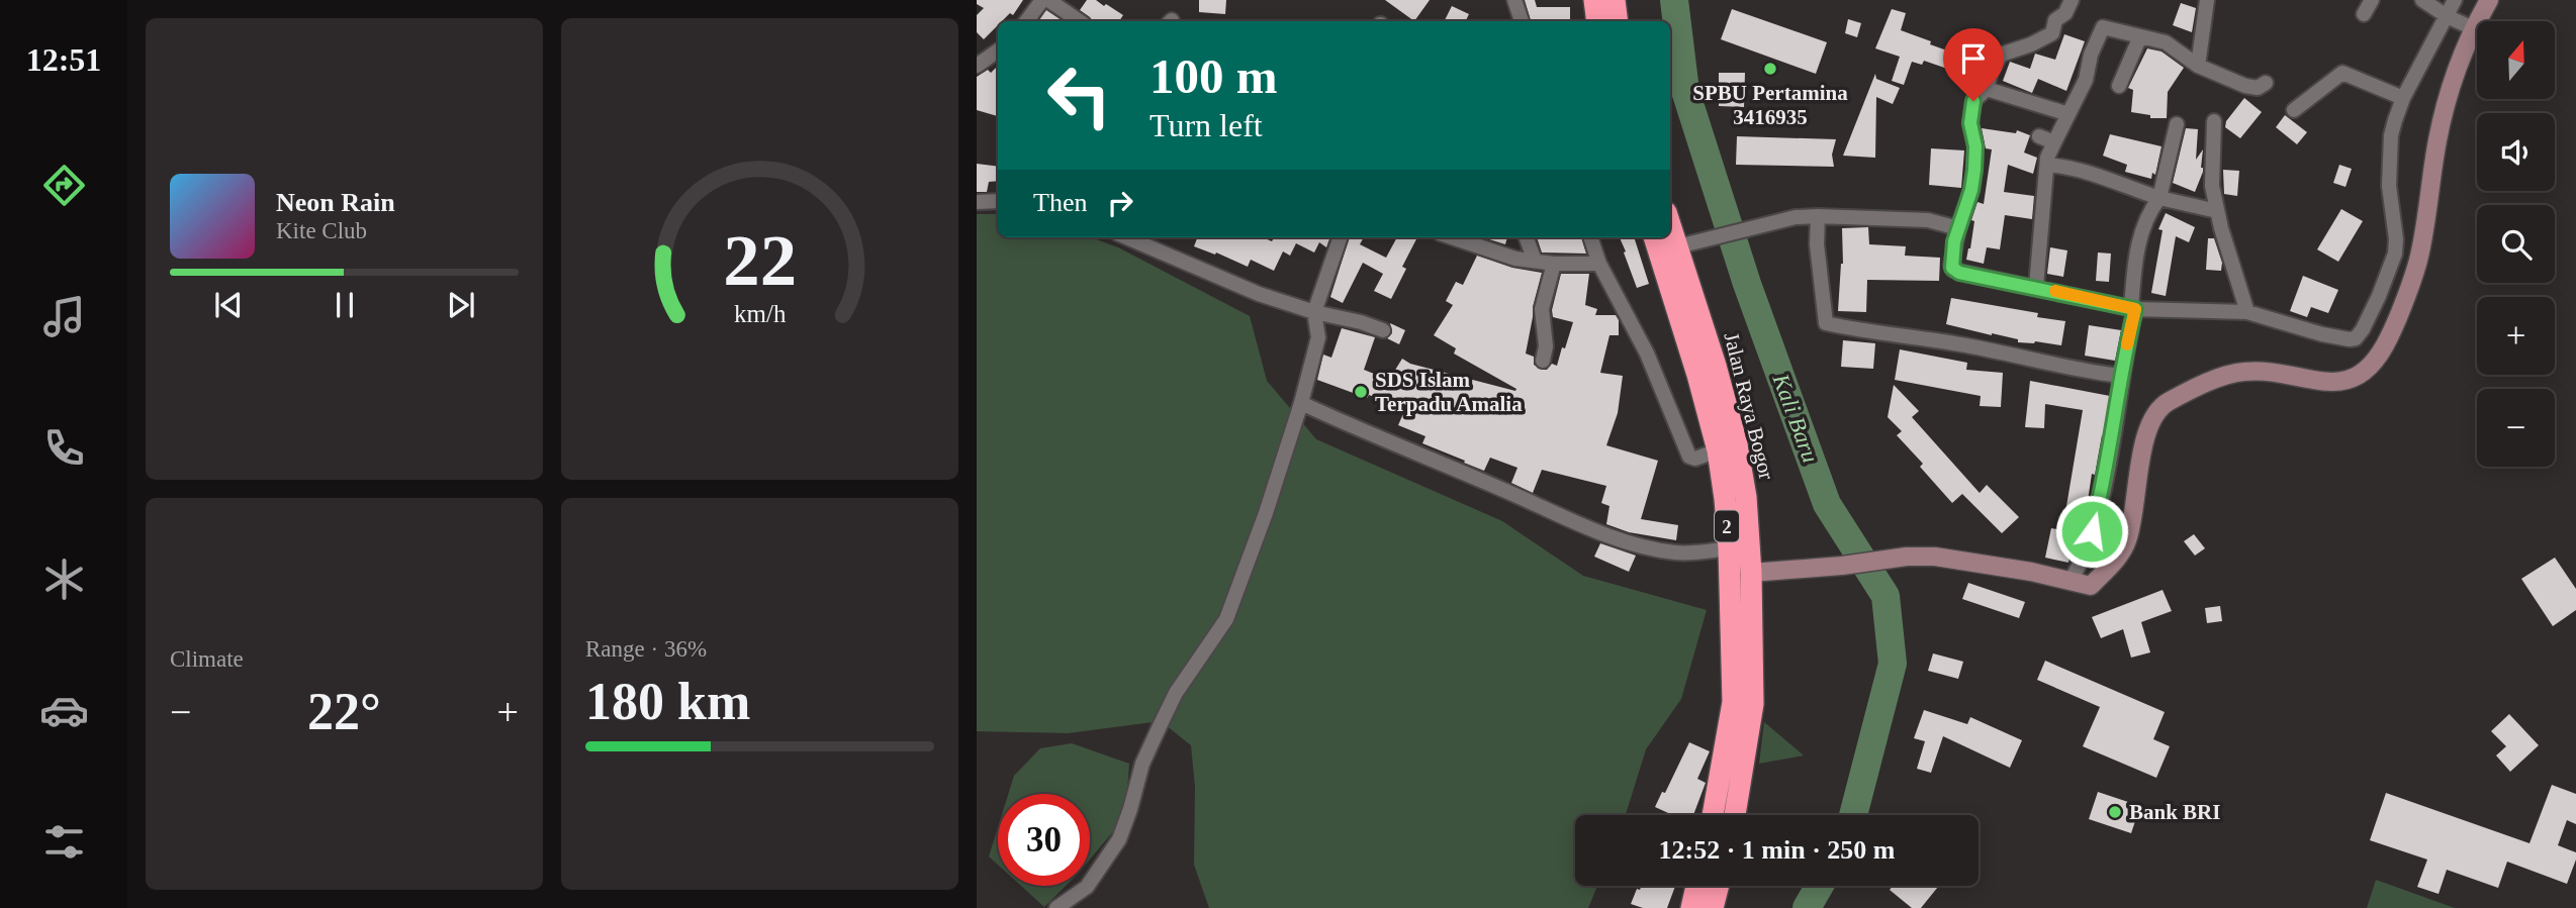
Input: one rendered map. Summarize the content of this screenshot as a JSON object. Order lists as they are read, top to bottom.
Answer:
{
  "streets": {
    "highway": ["Jalan Raya Bogor", "2"]
  },
  "water": ["Kali Baru"],
  "places": ["SPBU Pertamina 3416935", "SDS Islam Terpadu Amalia", "Bank BRI"],
  "north": "top",
  "page": {
    "tabs": "12:51",
    "map_buttons": ["+", "−"],
    "turn": ["100 m", "Turn left"],
    "then": "Then",
    "song": ["Neon Rain", "Kite Club"],
    "tile": [
      "Climate",
      ["Range · 36%", "180 km"]
    ],
    "heat": ["−", "22°", "+"],
    "limit": "30",
    "trip": "12:52 · 1 min · 250 m",
    "gauge": ["22", "km/h"]
  }
}
